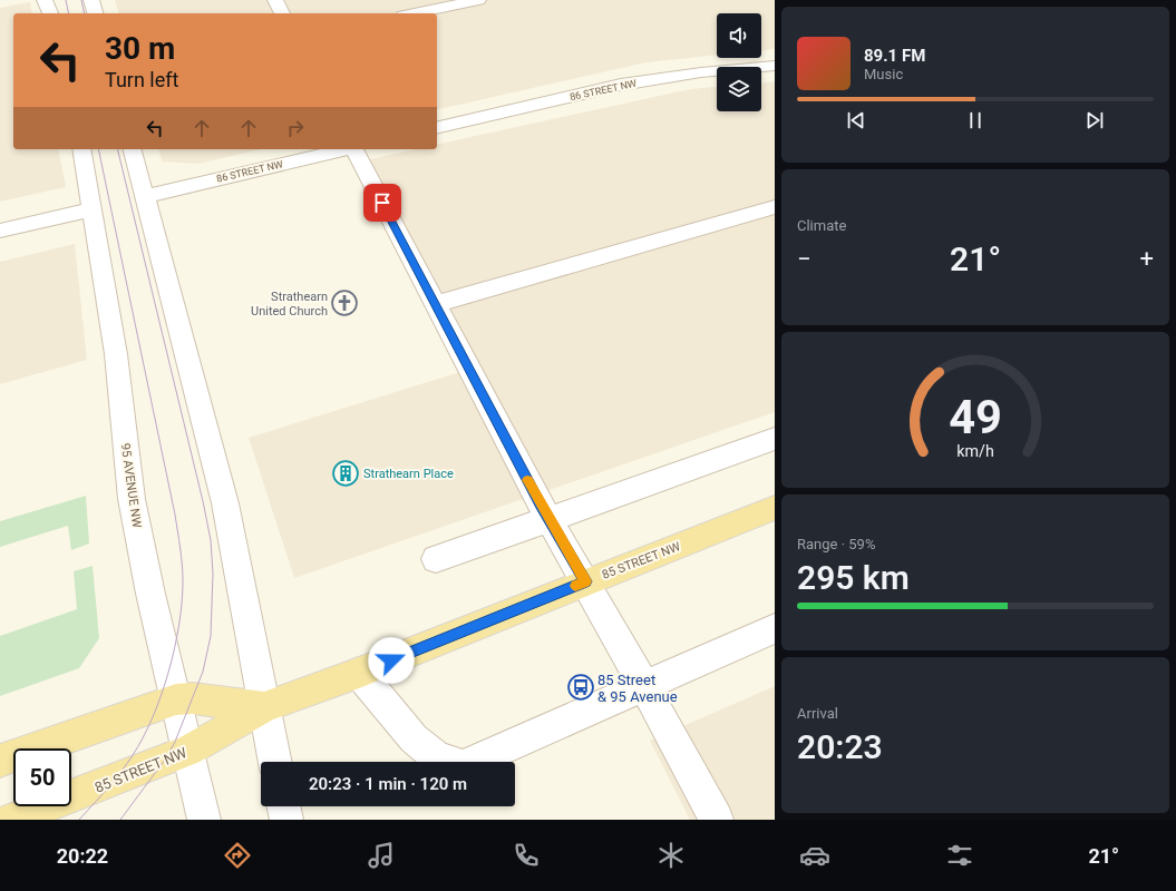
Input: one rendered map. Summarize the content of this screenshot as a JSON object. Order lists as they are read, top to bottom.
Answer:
{
  "streets": {
    "main road": ["85 STREET NW"],
    "street": ["86 STREET NW", "95 AVENUE NW"]
  },
  "crossings": [
    ["95 AVENUE NW", "85 STREET NW"]
  ],
  "places": {
    "church": ["Strathearn United Church"],
    "building": ["Strathearn Place"],
    "bus stop": ["85 Street & 95 Avenue"]
  },
  "page": {
    "turn": ["30 m", "Turn left"],
    "song": ["89.1 FM", "Music"],
    "tile": [
      "Climate",
      ["Range · 59%", "295 km"],
      ["Arrival", "20:23"]
    ],
    "heat": ["−", "21°", "+"],
    "limit": "50",
    "trip": "20:23 · 1 min · 120 m",
    "tabs": ["20:22", "21°"],
    "gauge": ["49", "km/h"]
  }
}
